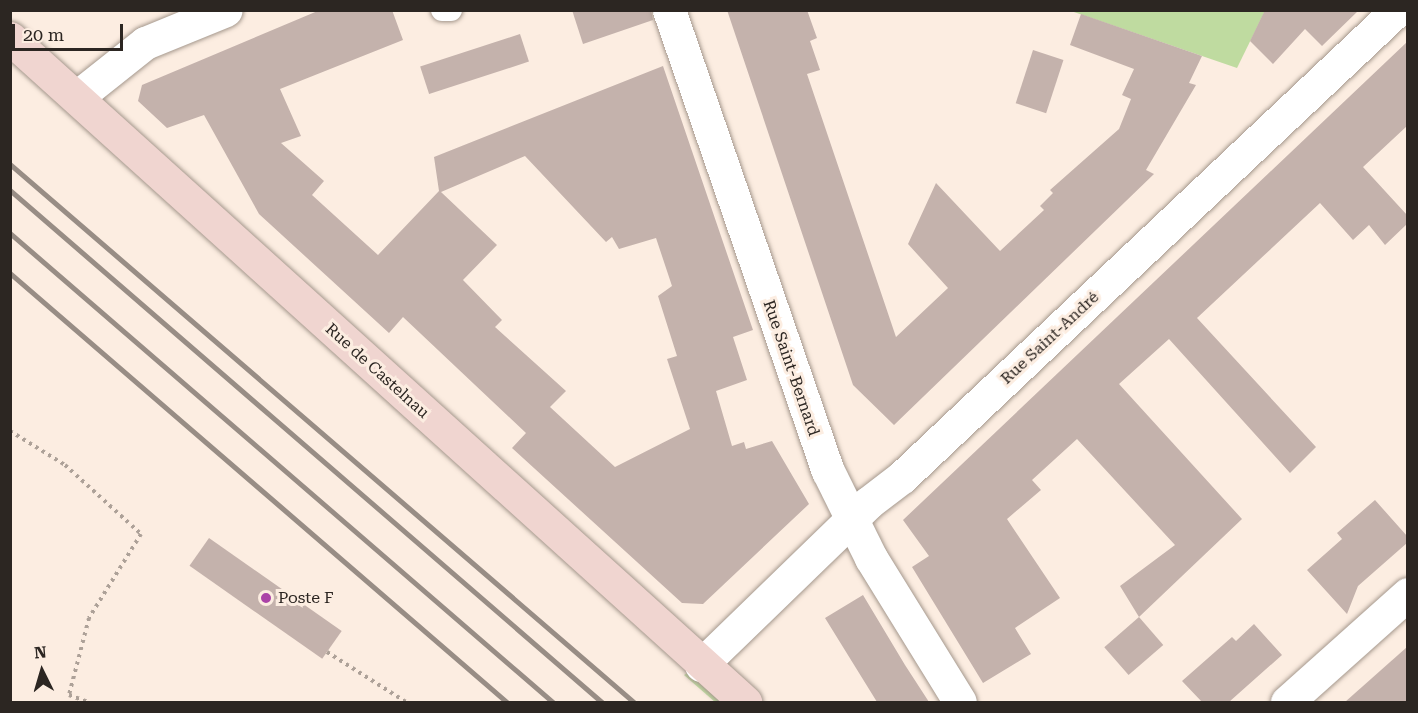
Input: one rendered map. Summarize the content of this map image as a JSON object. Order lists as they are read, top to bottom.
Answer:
{
  "streets": {
    "street": ["Rue Saint-André", "Rue Saint-Bernard", "Rue de Castelnau"]
  },
  "crossings": [
    ["Rue Saint-André", "Rue Saint-Bernard"],
    ["Rue Saint-André", "Rue de Castelnau"]
  ],
  "places": ["Poste F"],
  "scale_bar": "20 m",
  "north": "top"
}
